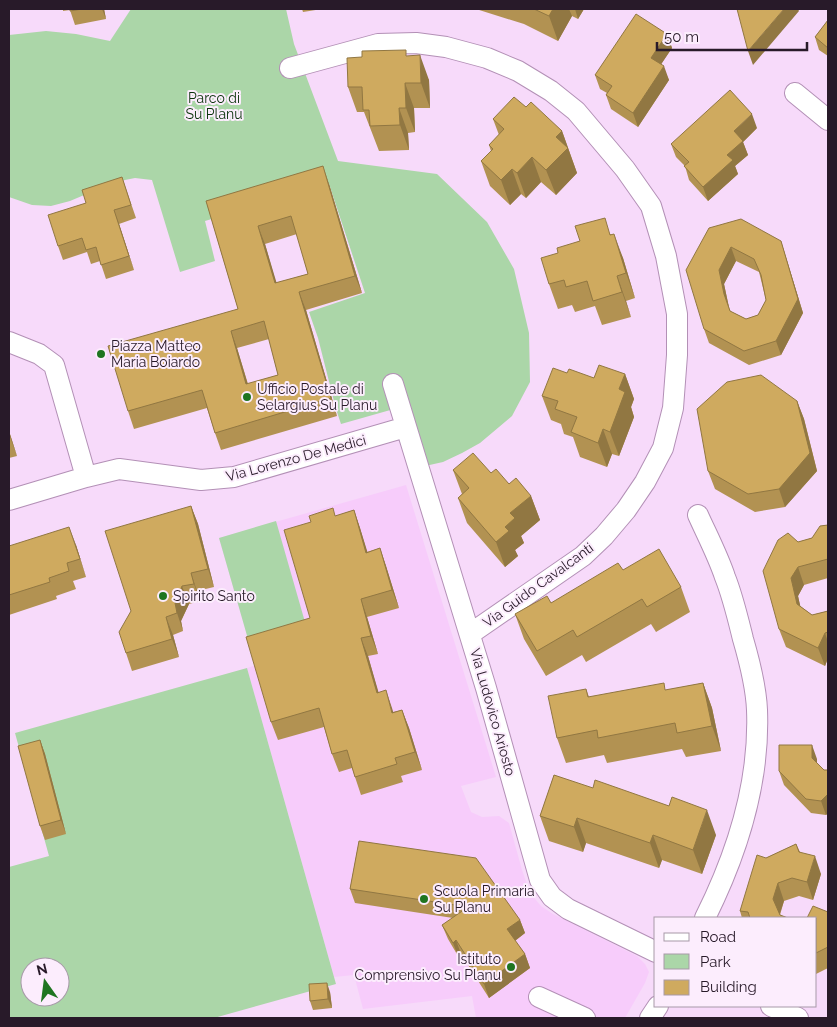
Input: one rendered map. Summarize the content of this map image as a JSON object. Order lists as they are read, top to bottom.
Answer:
{
  "streets": {
    "street": ["Via Lorenzo De Medici", "Via Guido Cavalcanti", "Via Ludovico Ariosto"]
  },
  "crossings": [
    ["Via Lorenzo De Medici", "Via Ludovico Ariosto"],
    ["Via Guido Cavalcanti", "Via Ludovico Ariosto"]
  ],
  "parks": ["Parco di Su Planu"],
  "places": [
    "Piazza Matteo Maria Boiardo",
    "Ufficio Postale di Selargius Su Planu",
    "Spirito Santo",
    "Scuola Primaria Su Planu",
    "Istituto Comprensivo Su Planu"
  ],
  "legend": ["Road", "Park", "Building"],
  "scale_bar": "50 m",
  "north": "top"
}
